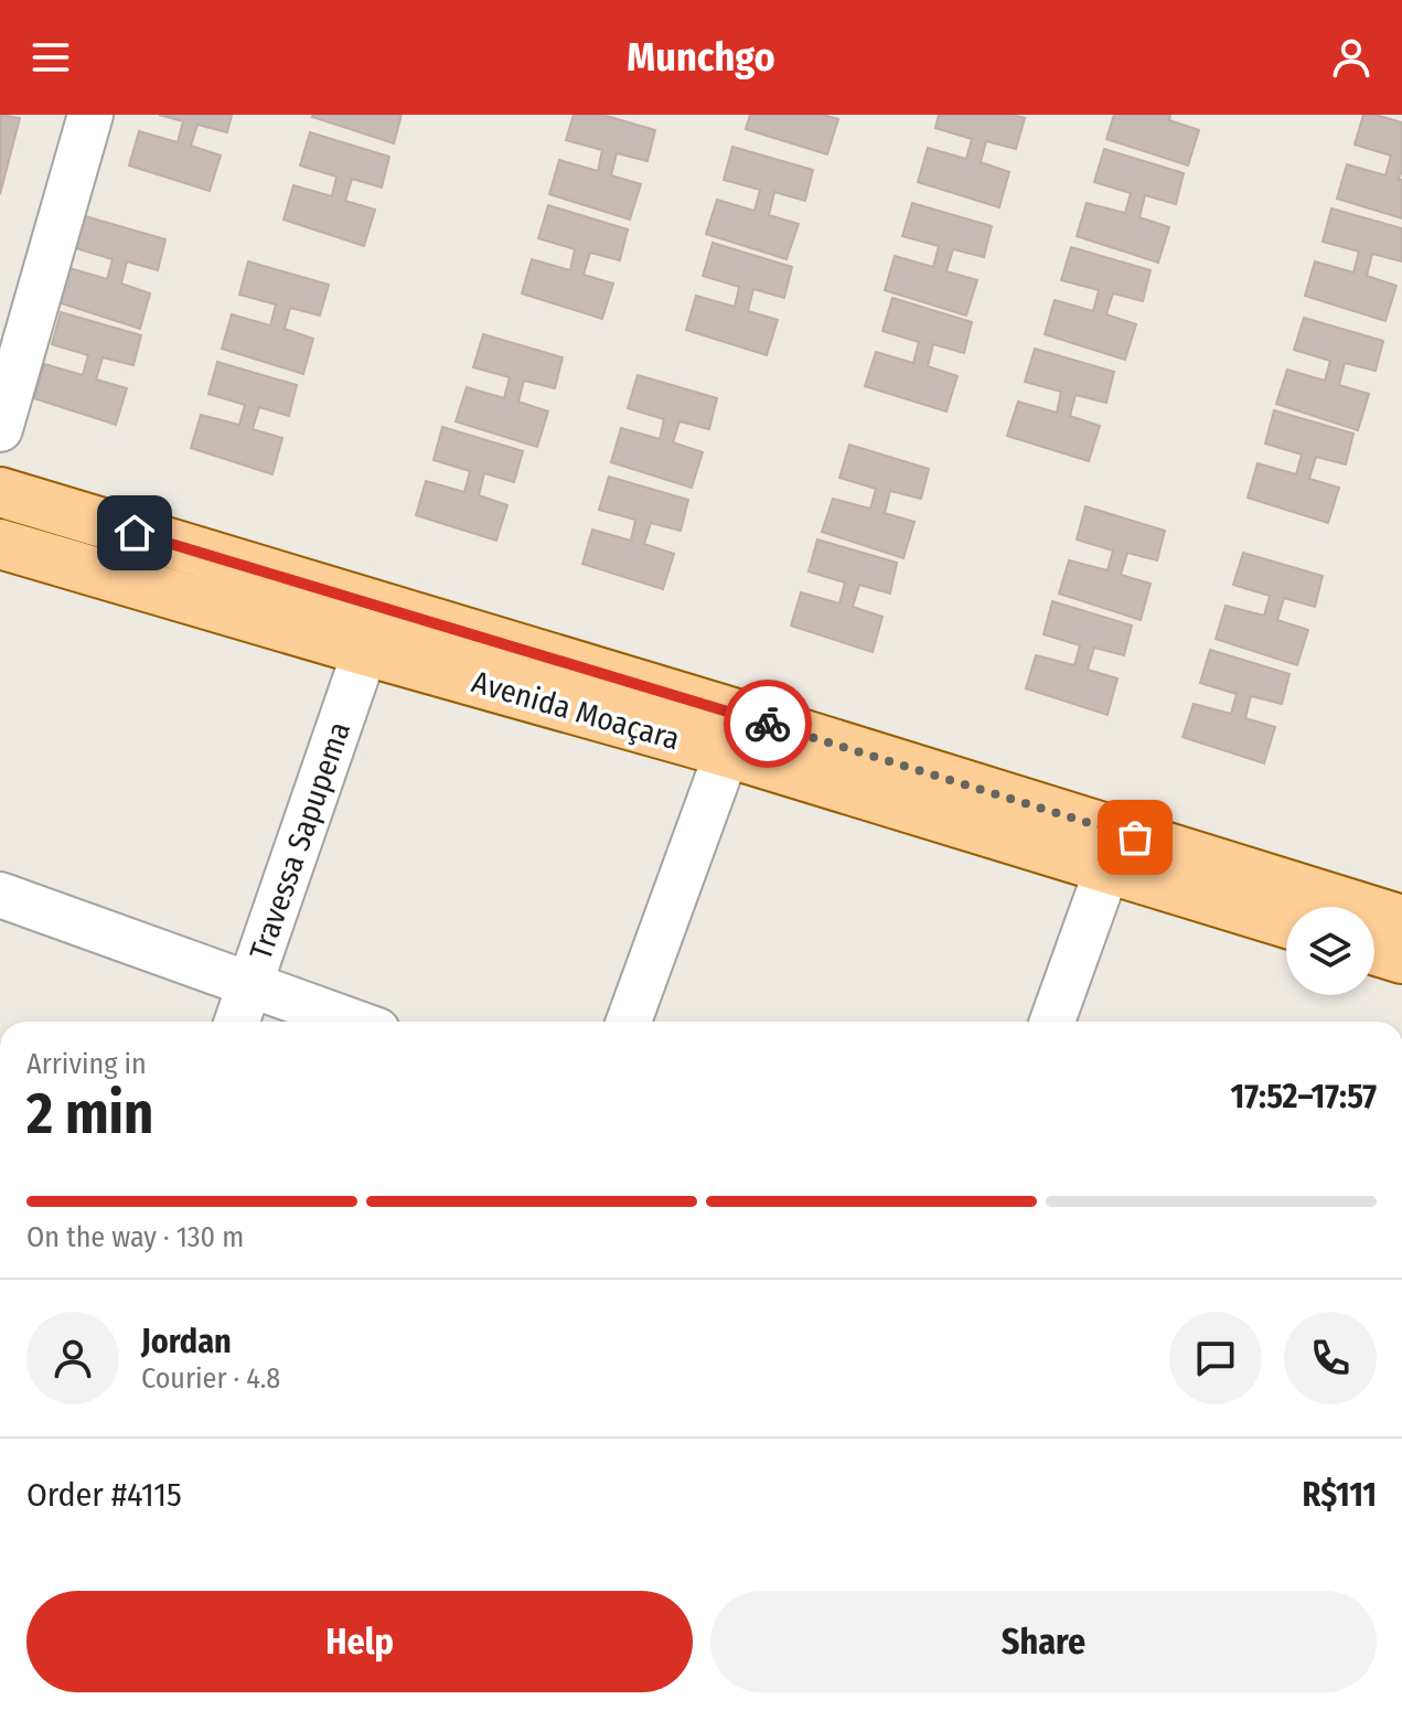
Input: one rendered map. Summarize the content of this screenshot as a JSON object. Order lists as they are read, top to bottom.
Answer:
{
  "streets": {
    "main road": ["Avenida Moaçara"],
    "street": ["Travessa Sapupema"]
  },
  "crossings": [
    ["Avenida Moaçara", "Travessa Sapupema"]
  ],
  "page": {
    "header": "Munchgo",
    "heading": ["2 min", "Arriving in", "17:52–17:57"],
    "panel": [
      "Jordan",
      "Courier · 4.8",
      "Order #4115",
      "R$111"
    ],
    "bar": "On the way · 130 m",
    "buttons": ["Help", "Share"]
  }
}
